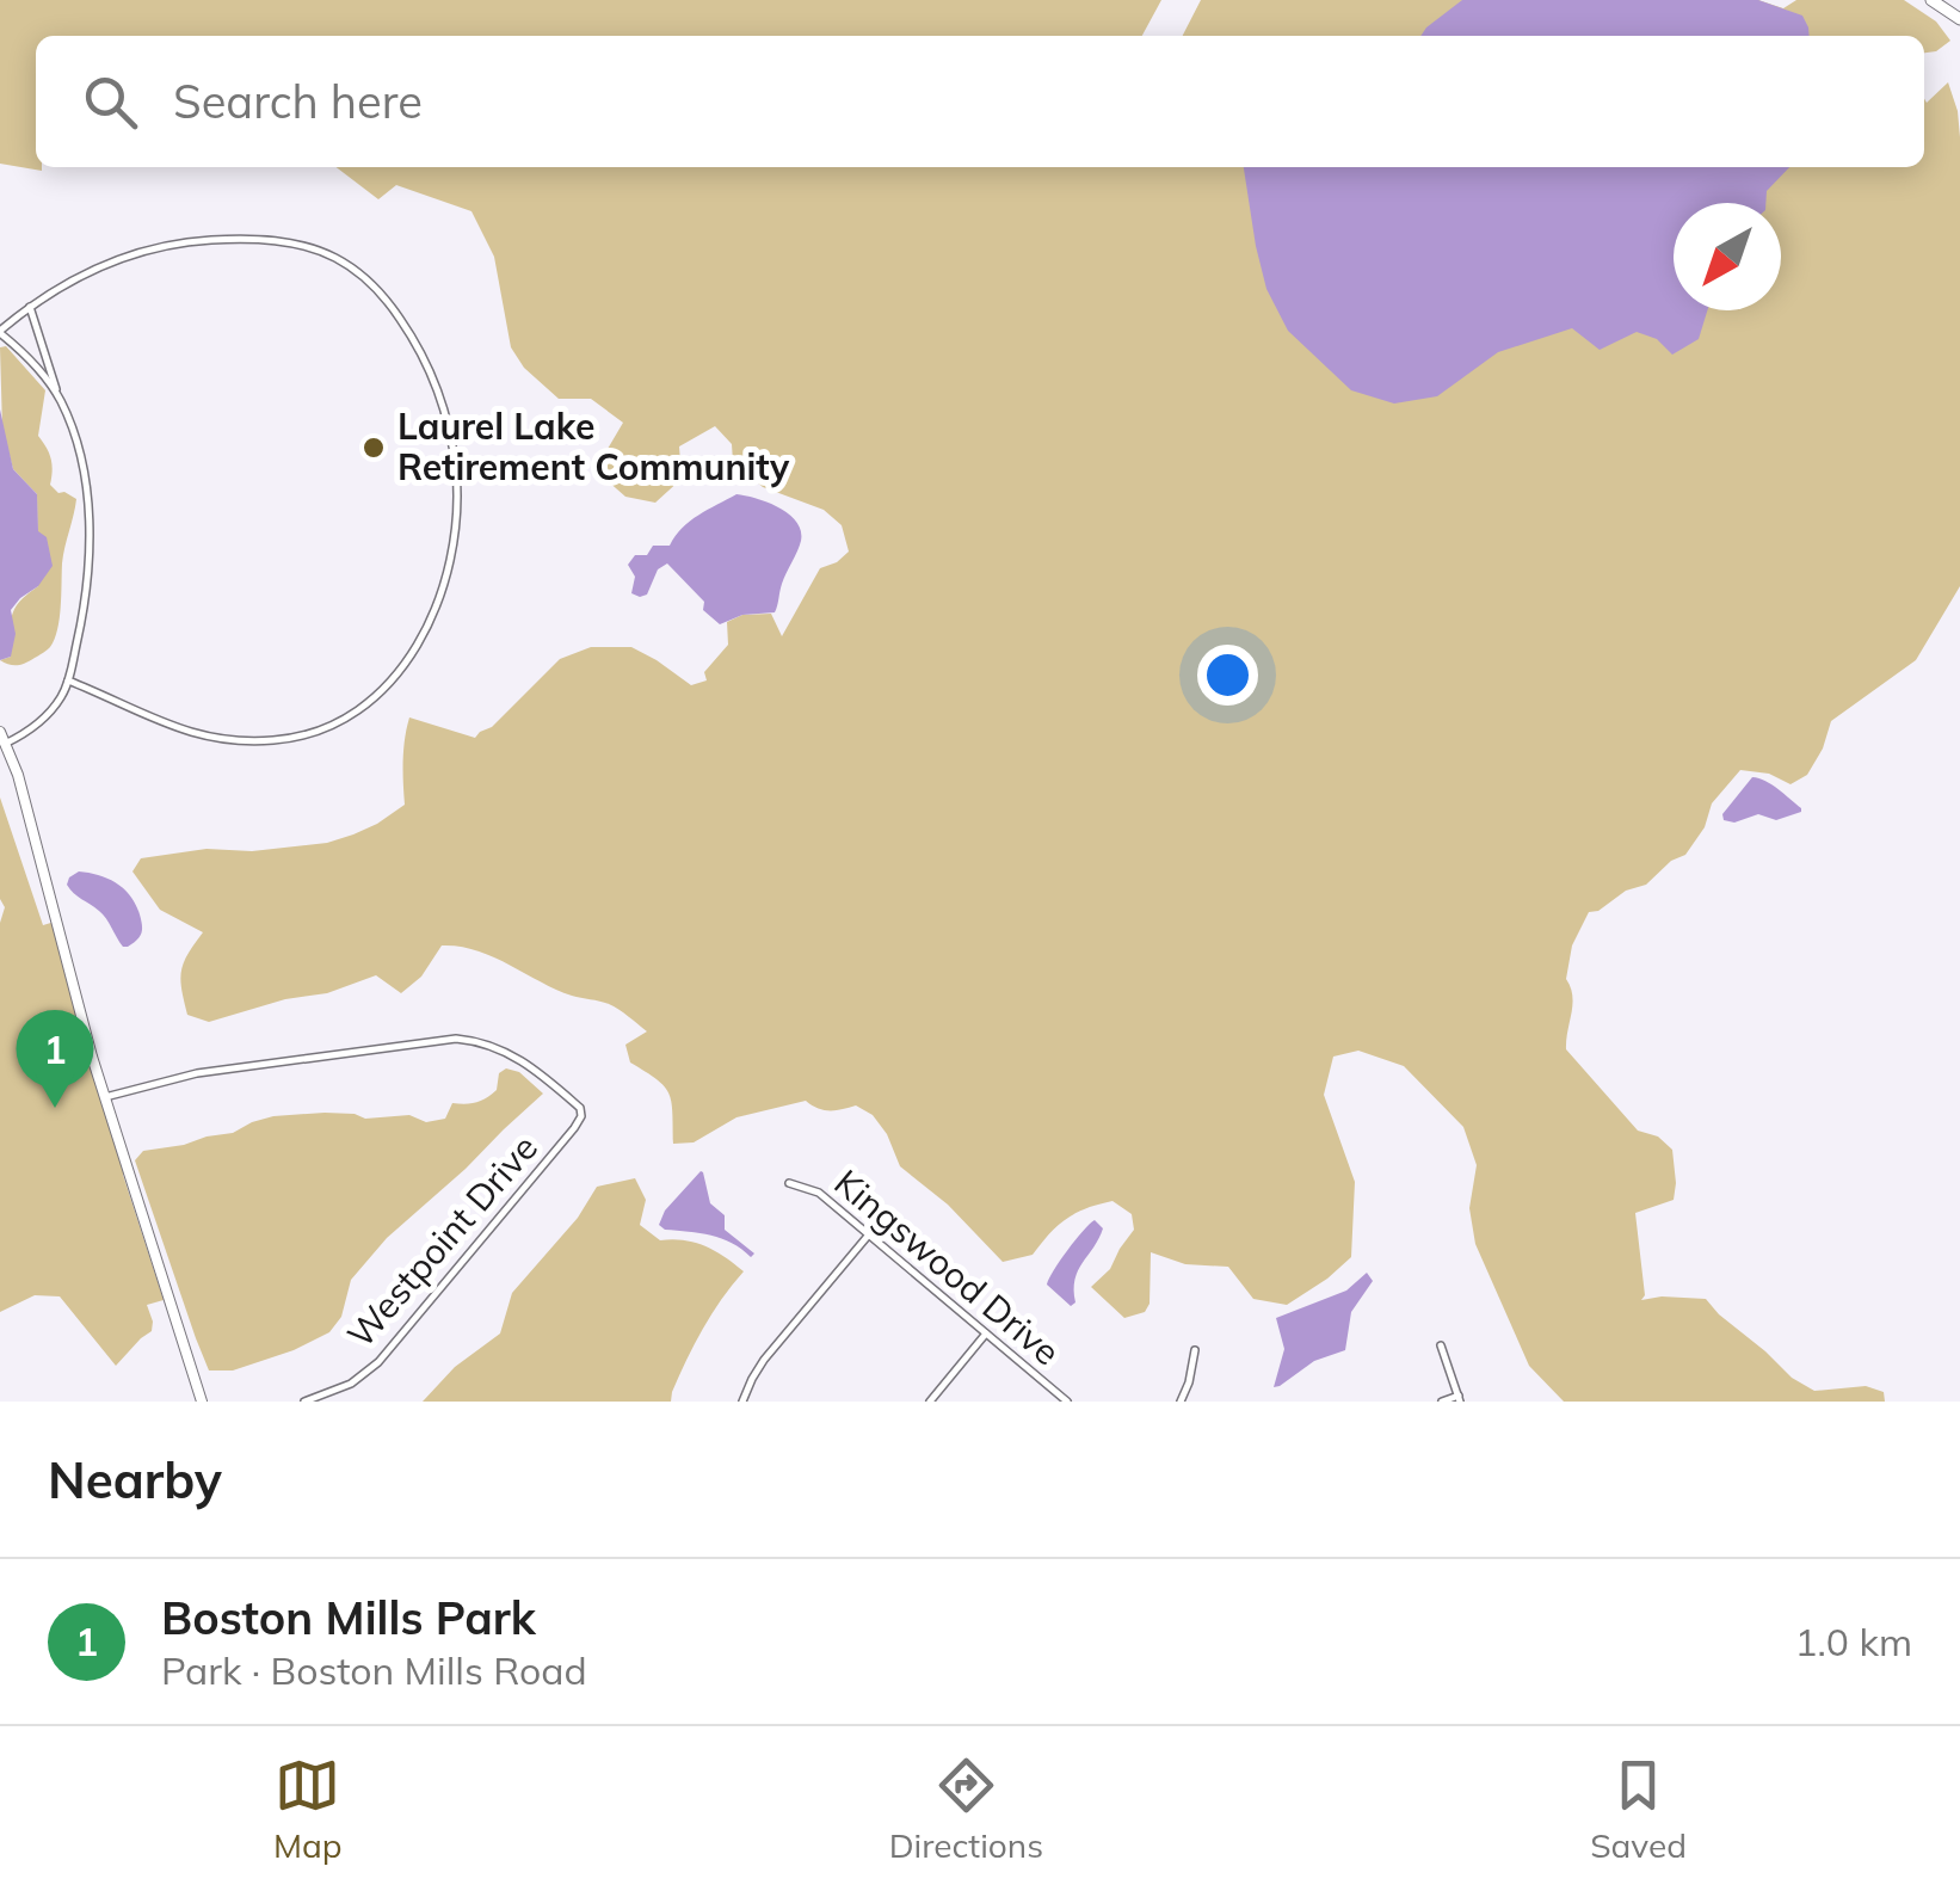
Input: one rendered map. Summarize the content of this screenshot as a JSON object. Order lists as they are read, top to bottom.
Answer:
{
  "streets": {
    "street": ["Westpoint Drive", "Kingswood Drive"]
  },
  "places": ["Laurel Lake Retirement Community"],
  "north": "bottom left",
  "page": {
    "search": "Search here",
    "pins": "1",
    "heading": "Nearby",
    "list": [
      {
        "mark": "1",
        "name": "Boston Mills Park",
        "note": "Park · Boston Mills Road",
        "value": "1.0 km"
      }
    ],
    "nav": ["Map", "Directions", "Saved"]
  }
}
